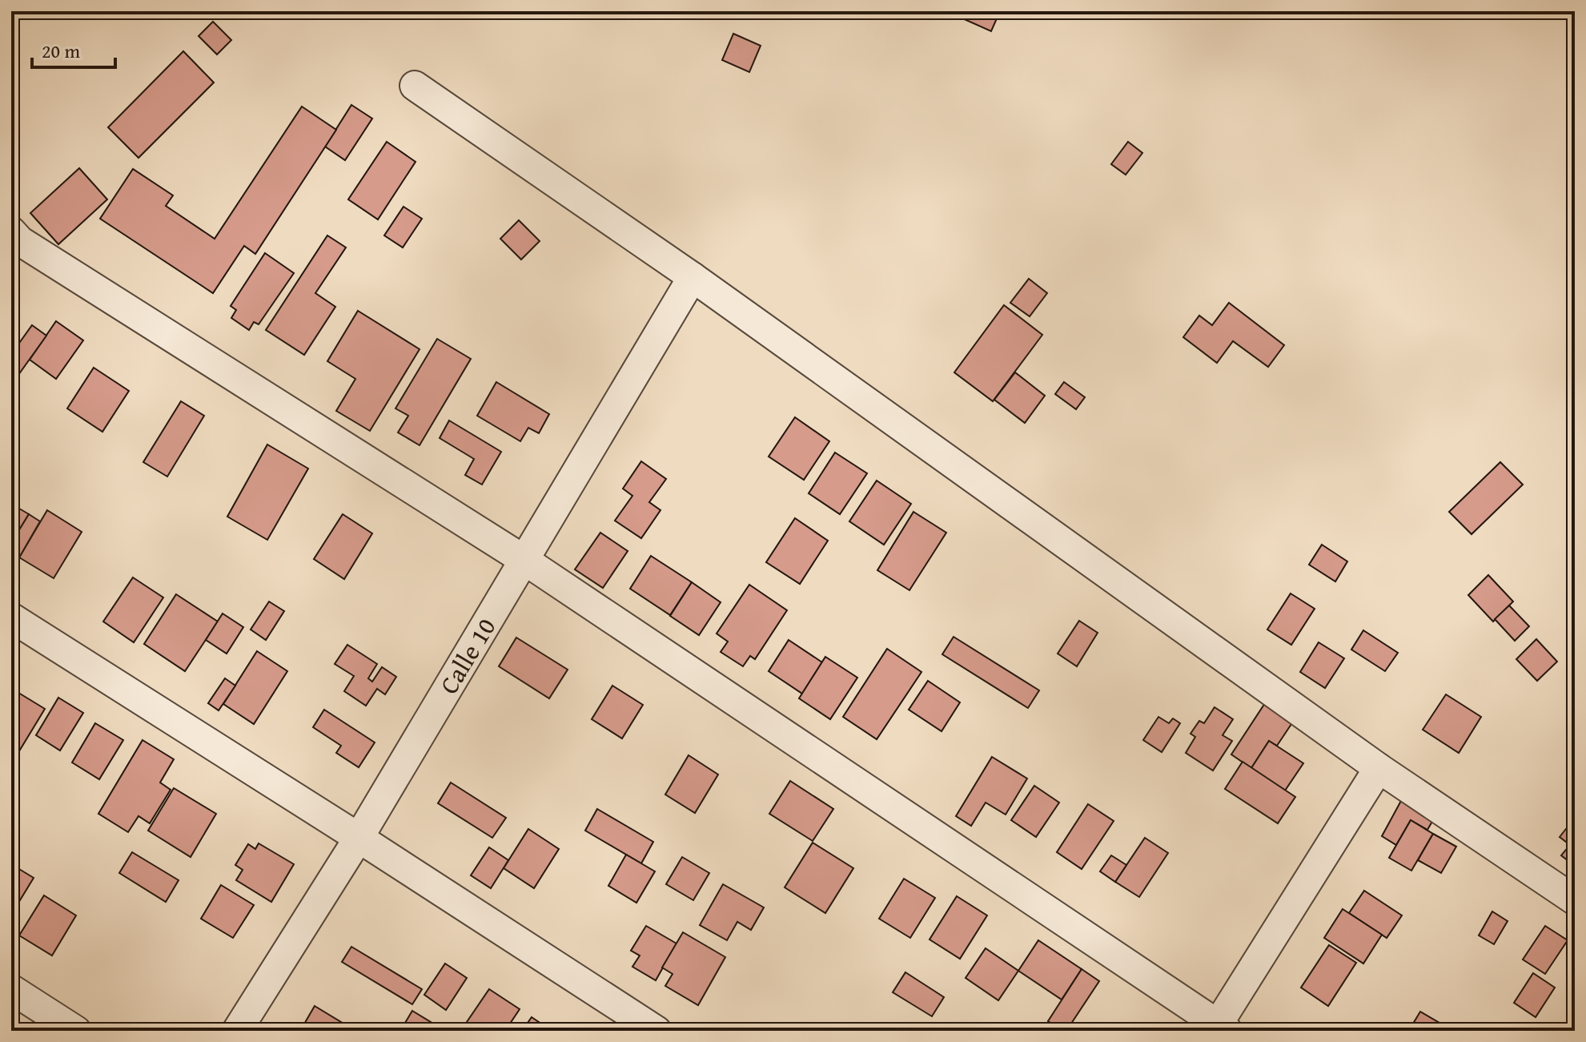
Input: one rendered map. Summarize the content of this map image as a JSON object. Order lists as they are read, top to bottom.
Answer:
{
  "streets": {
    "street": ["Calle 10"]
  },
  "scale_bar": "20 m"
}
